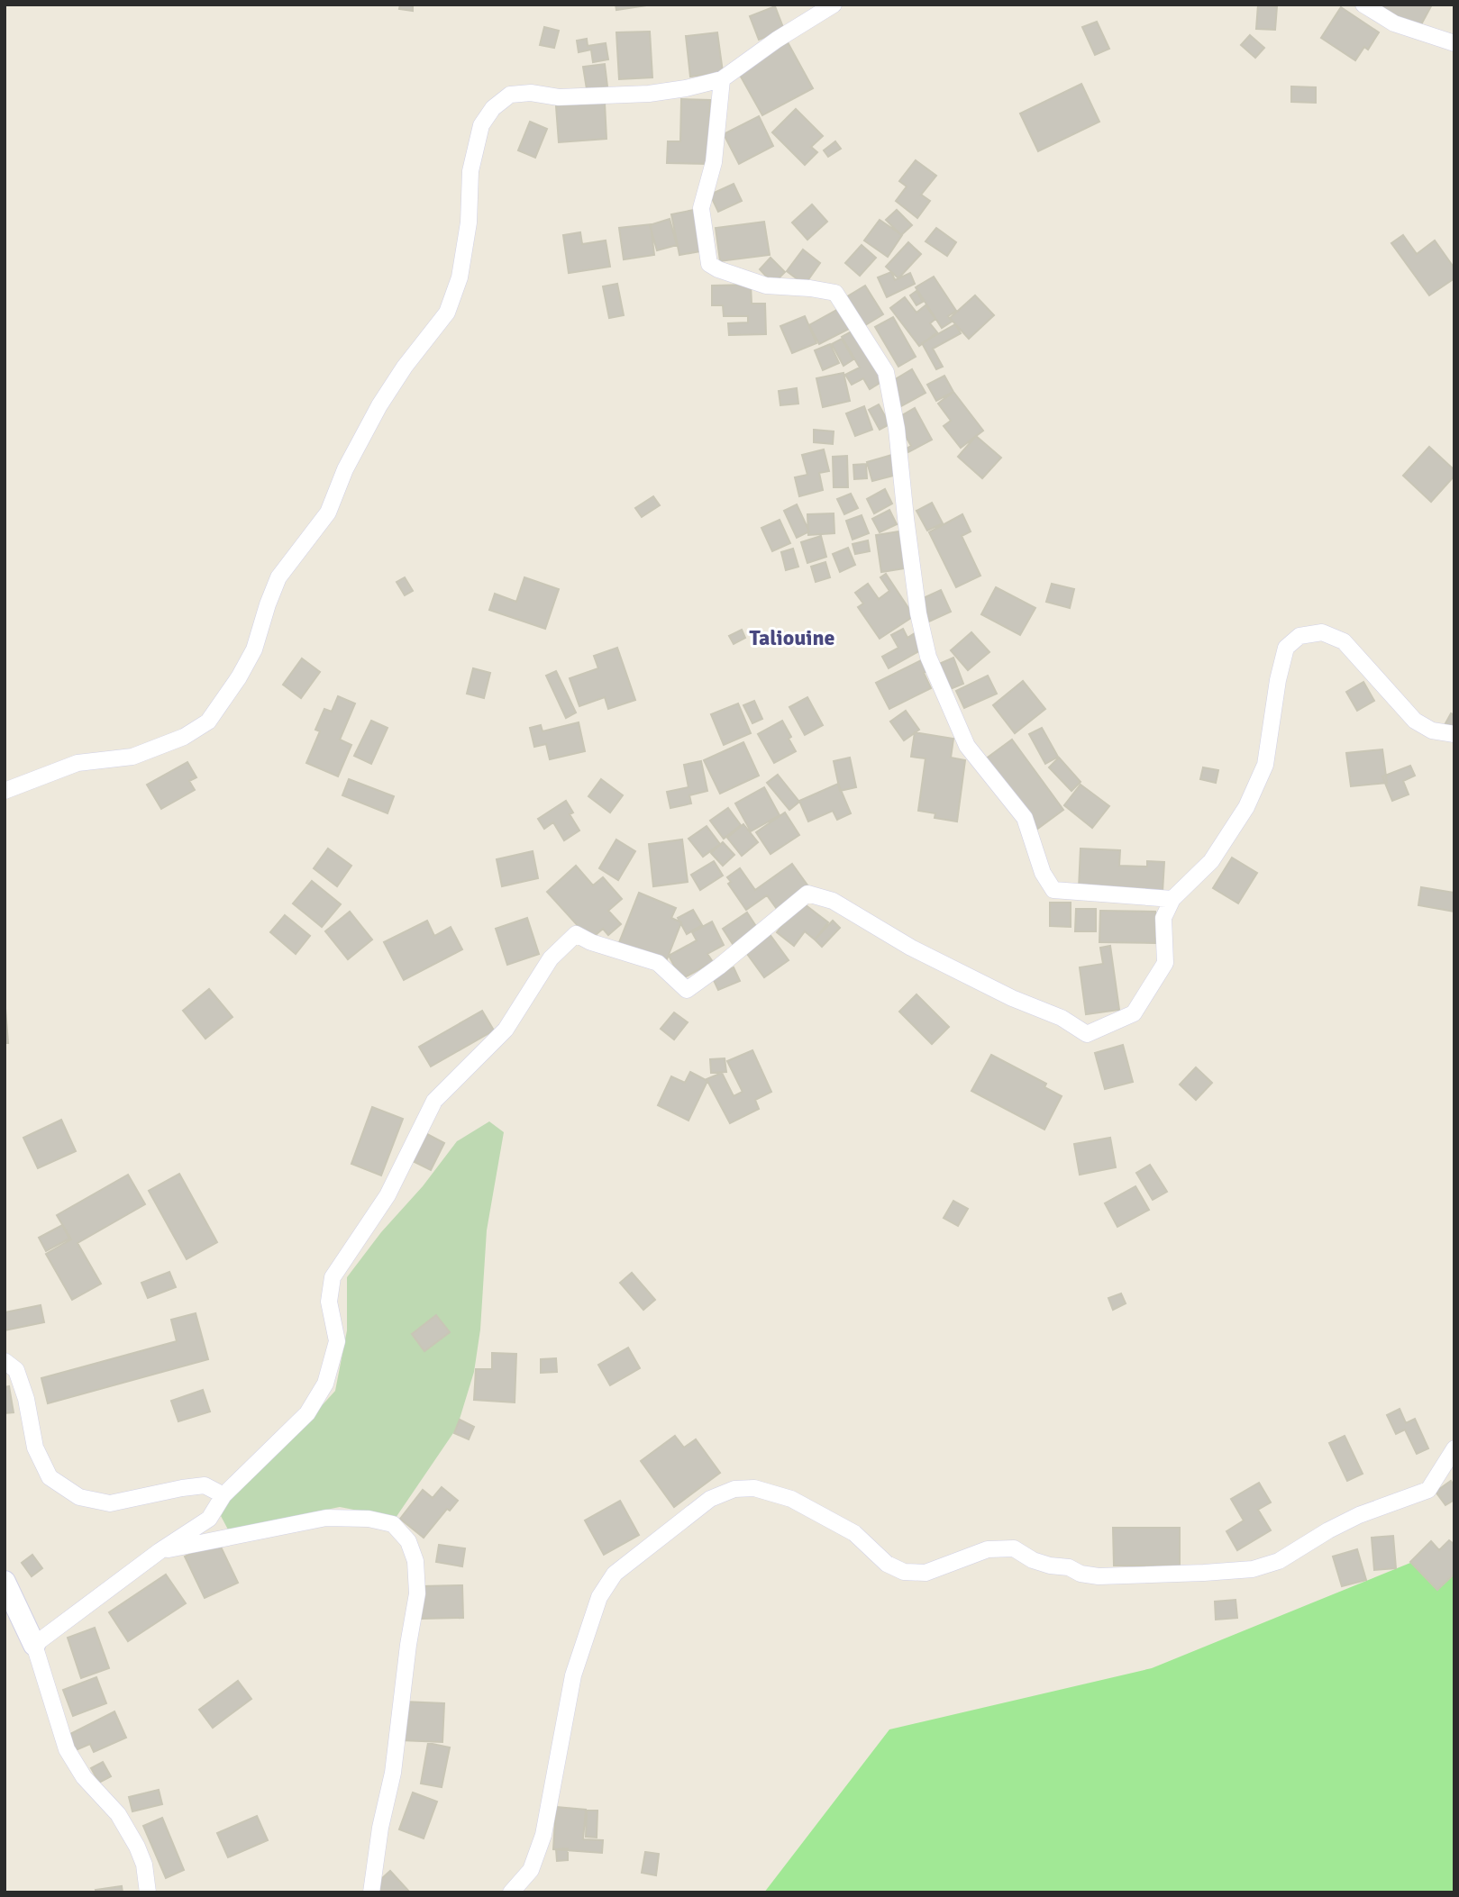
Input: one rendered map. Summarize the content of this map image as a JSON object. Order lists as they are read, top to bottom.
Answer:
{
  "districts": ["Taliouine"]
}
